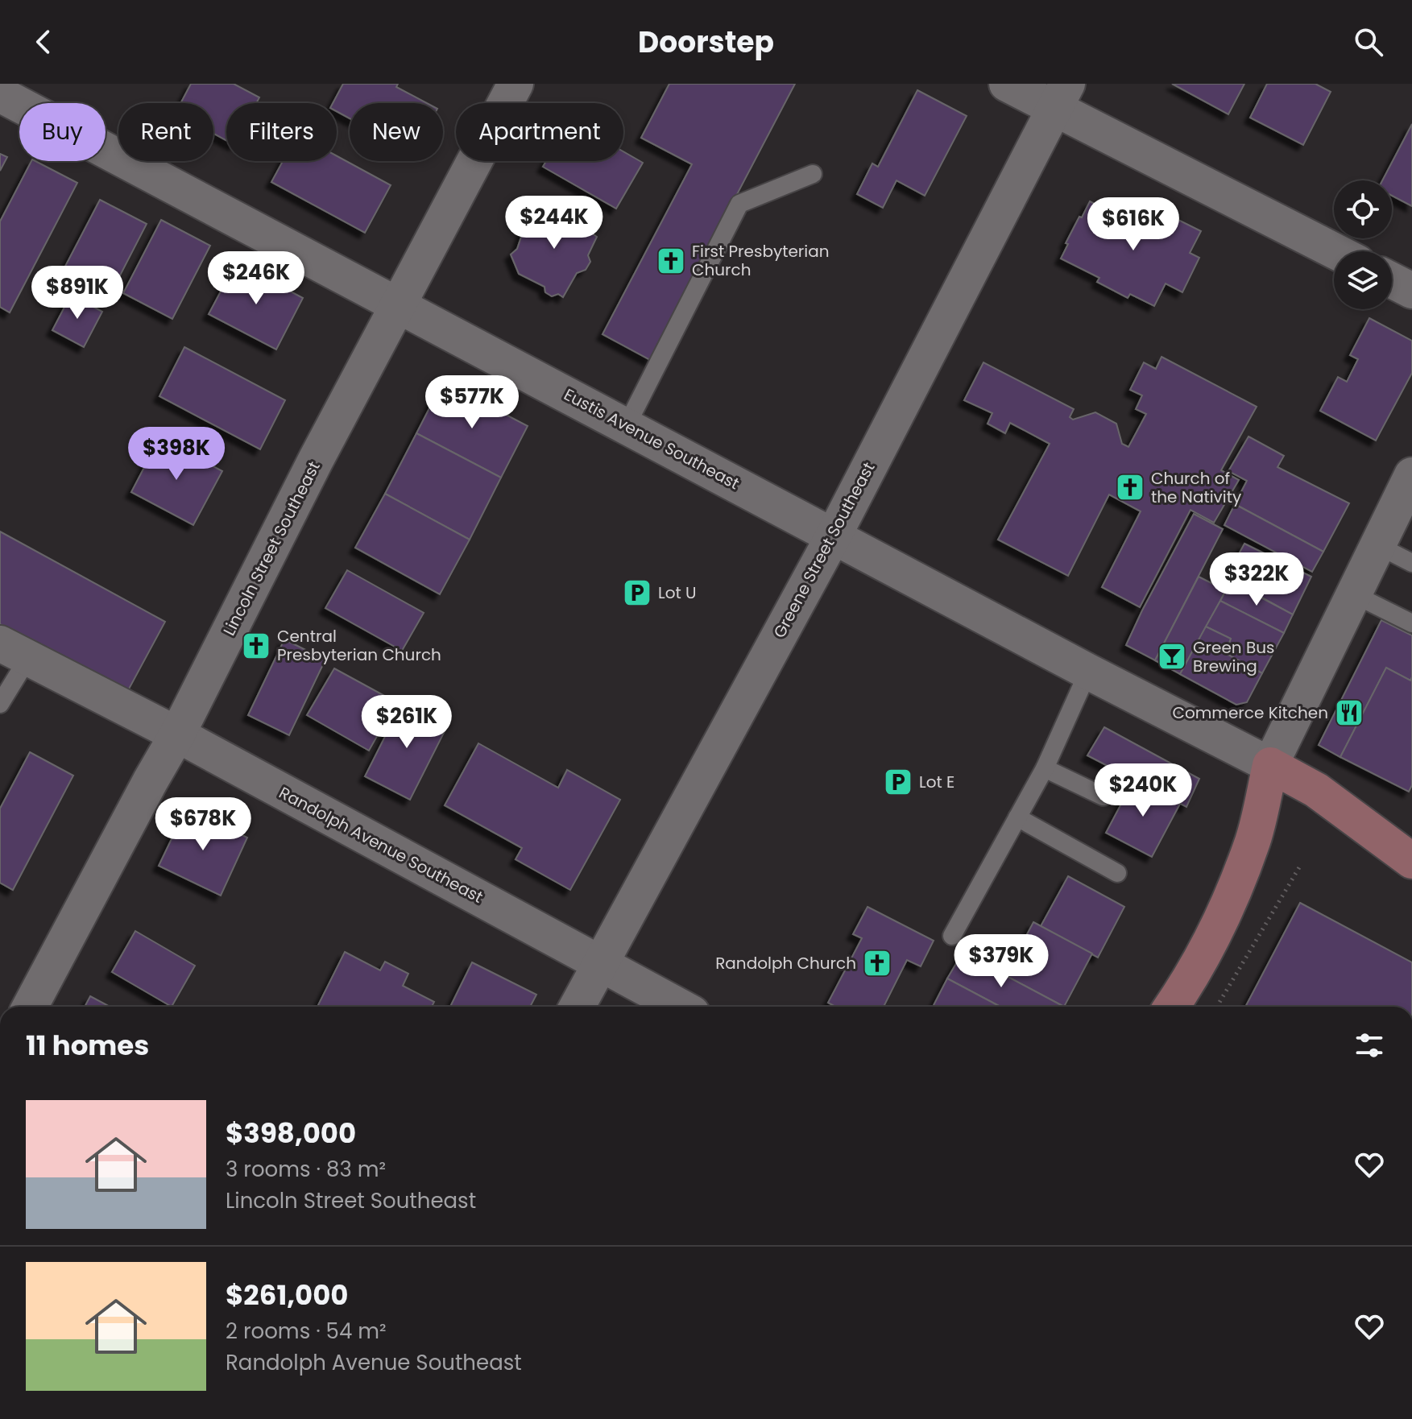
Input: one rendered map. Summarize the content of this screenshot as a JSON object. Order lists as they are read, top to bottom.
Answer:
{
  "streets": {
    "street": [
      "Eustis Avenue Southeast",
      "Lincoln Street Southeast",
      "Greene Street Southeast",
      "Randolph Avenue Southeast"
    ]
  },
  "crossings": [
    ["Eustis Avenue Southeast", "Lincoln Street Southeast"],
    ["Eustis Avenue Southeast", "Greene Street Southeast"],
    ["Lincoln Street Southeast", "Randolph Avenue Southeast"],
    ["Greene Street Southeast", "Randolph Avenue Southeast"]
  ],
  "places": {
    "church": [
      "First Presbyterian Church",
      "Church of the Nativity",
      "Central Presbyterian Church",
      "Randolph Church"
    ],
    "parking": ["Lot U", "Lot E"],
    "bar": ["Green Bus Brewing"],
    "restaurant": ["Commerce Kitchen"]
  },
  "page": {
    "header": "Doorstep",
    "chip": [
      "Buy",
      "Rent",
      "Filters",
      "New",
      "Apartment"
    ],
    "price": [
      "$244K",
      "$616K",
      "$246K",
      "$891K",
      "$577K",
      "$398K",
      "$322K",
      "$261K",
      "$240K",
      "$678K",
      "$379K"
    ],
    "heading": "11 homes",
    "list": [
      {
        "name": "$398,000",
        "note": "3 rooms · 83 m² · Lincoln Street Southeast"
      },
      {
        "name": "$261,000",
        "note": "2 rooms · 54 m² · Randolph Avenue Southeast"
      }
    ]
  }
}
